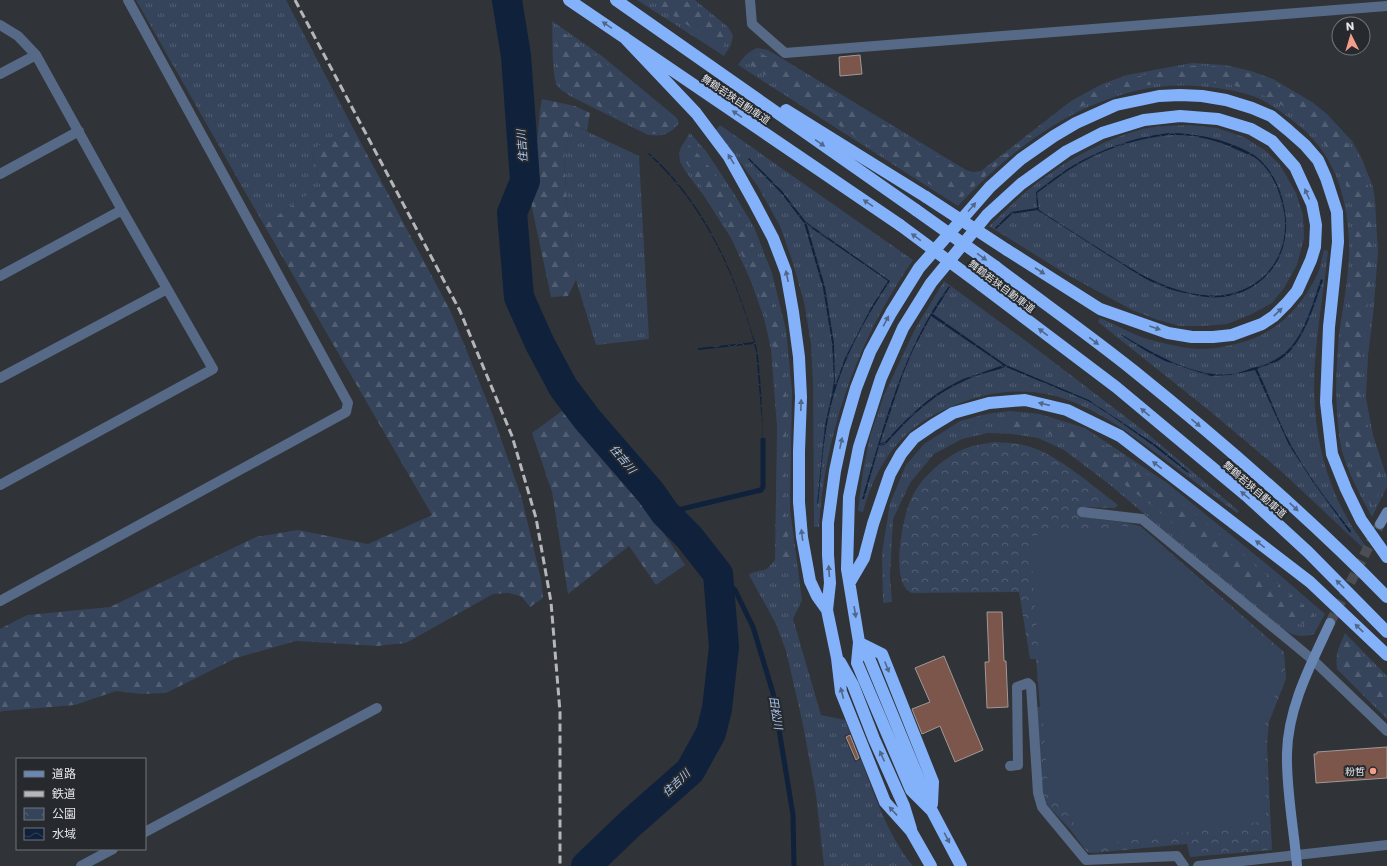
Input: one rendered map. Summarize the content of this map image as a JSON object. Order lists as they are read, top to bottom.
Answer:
{
  "streets": {
    "highway": ["舞鶴若狭自動車道"]
  },
  "water": ["住吉川", "田松川"],
  "places": ["粉哲"],
  "legend": [
    "道路",
    "鉄道",
    "公園",
    "水域"
  ],
  "north": "top"
}
